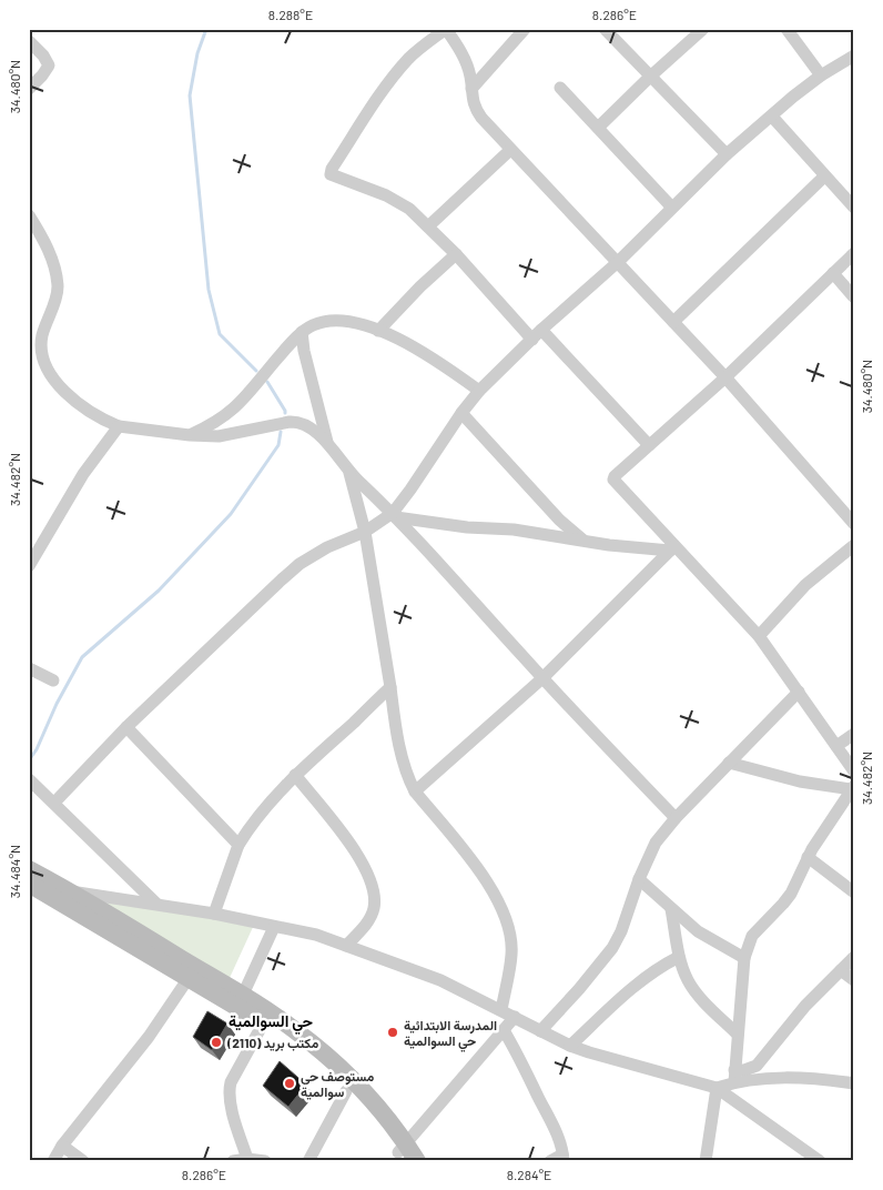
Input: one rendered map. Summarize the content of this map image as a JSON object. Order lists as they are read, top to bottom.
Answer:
{
  "districts": ["حي السوالمية"],
  "places": ["المدرسة الابتدائية حي السوالمية", "مكتب بريد (2110)", "مستوصف حي سوالمية"],
  "coordinates": [
    "8.288°E",
    "8.286°E",
    "34.480°N",
    "34.482°N",
    "34.484°N",
    "8.284°E"
  ]
}
